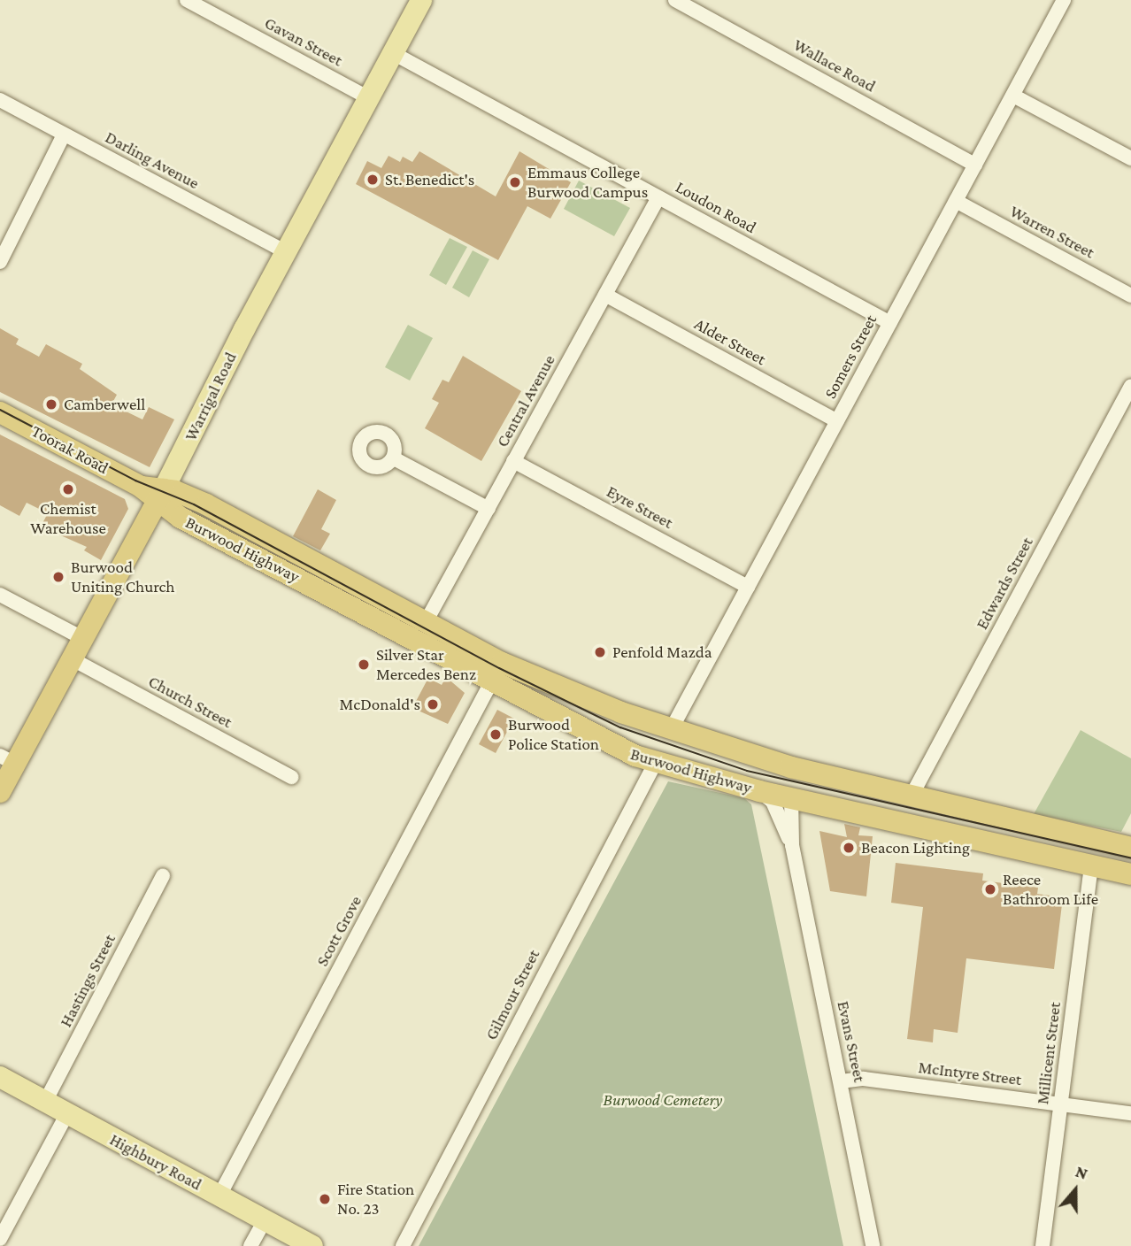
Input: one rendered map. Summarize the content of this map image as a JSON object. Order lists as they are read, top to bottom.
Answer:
{
  "streets": {
    "highway": ["Warrigal Road", "Toorak Road", "Burwood Highway"],
    "main road": ["Highbury Road"],
    "street": [
      "Gavan Street",
      "Wallace Road",
      "Darling Avenue",
      "Loudon Road",
      "Warren Street",
      "Alder Street",
      "Somers Street",
      "Central Avenue",
      "Eyre Street",
      "Edwards Street",
      "Church Street",
      "Scott Grove",
      "Hastings Street",
      "Gilmour Street",
      "Evans Street",
      "Millicent Street",
      "McIntyre Street"
    ]
  },
  "crossings": [
    ["Gavan Street", "Warrigal Road"],
    ["Wallace Road", "Somers Street"],
    ["Darling Avenue", "Warrigal Road"],
    ["Loudon Road", "Somers Street"],
    ["Loudon Road", "Warrigal Road"],
    ["Loudon Road", "Central Avenue"],
    ["Warren Street", "Somers Street"],
    ["Alder Street", "Somers Street"],
    ["Alder Street", "Central Avenue"],
    ["Somers Street", "Eyre Street"],
    ["Somers Street", "Burwood Highway"],
    ["Warrigal Road", "Toorak Road"],
    ["Warrigal Road", "Burwood Highway"],
    ["Warrigal Road", "Church Street"],
    ["Central Avenue", "Eyre Street"],
    ["Central Avenue", "Burwood Highway"],
    ["Toorak Road", "Burwood Highway"],
    ["Burwood Highway", "Edwards Street"],
    ["Burwood Highway", "Scott Grove"],
    ["Burwood Highway", "Gilmour Street"],
    ["Burwood Highway", "Evans Street"],
    ["Burwood Highway", "Millicent Street"],
    ["Scott Grove", "Highbury Road"],
    ["Hastings Street", "Highbury Road"],
    ["Evans Street", "McIntyre Street"],
    ["Millicent Street", "McIntyre Street"]
  ],
  "parks": ["Burwood Cemetery"],
  "places": [
    "St. Benedict's",
    "Emmaus College Burwood Campus",
    "Camberwell",
    "Chemist Warehouse",
    "Burwood Uniting Church",
    "Penfold Mazda",
    "Silver Star Mercedes Benz",
    "McDonald's",
    "Burwood Police Station",
    "Beacon Lighting",
    "Reece Bathroom Life",
    "Fire Station No. 23"
  ],
  "north": "top"
}
